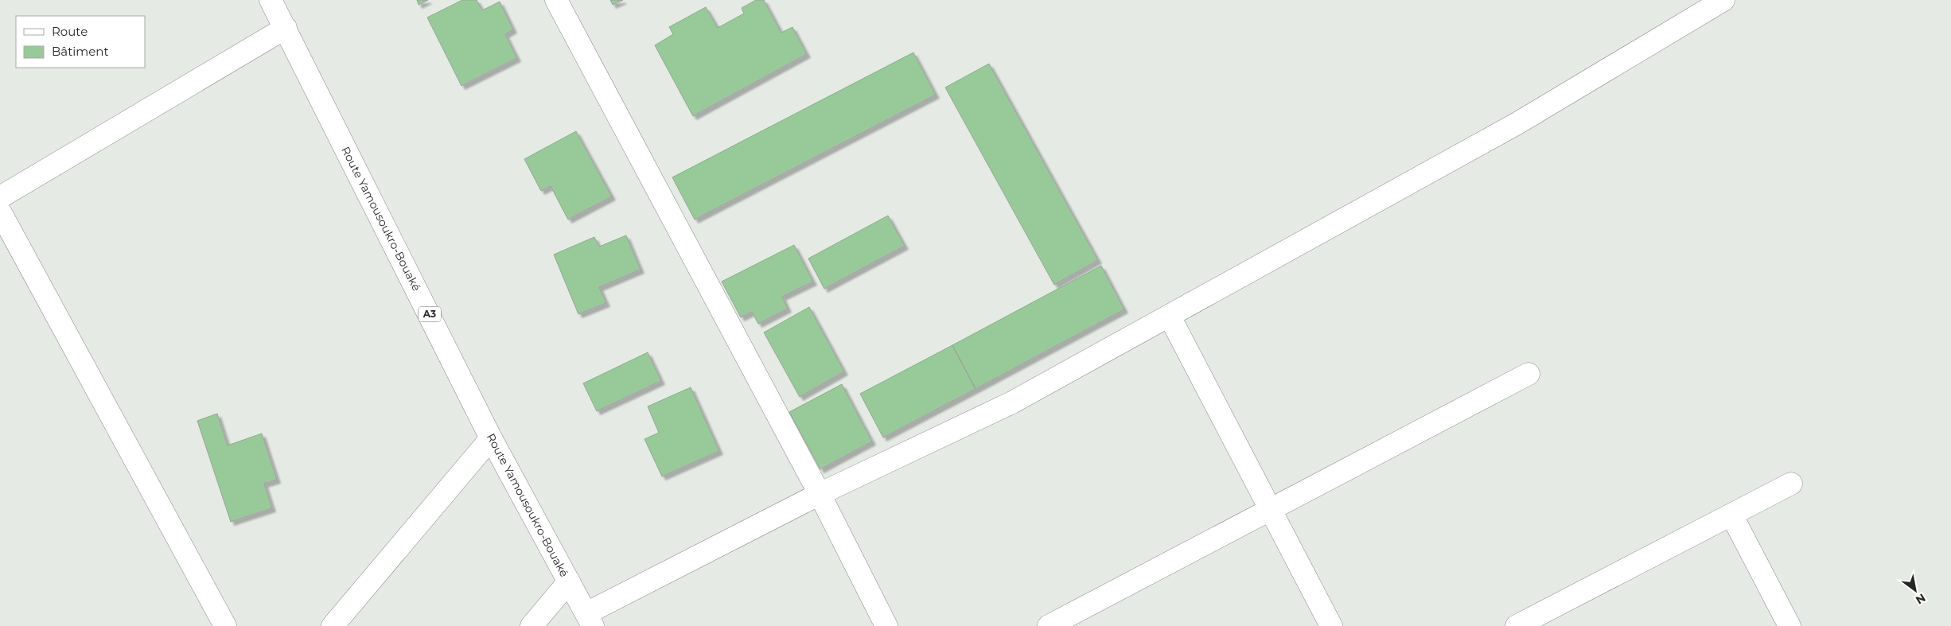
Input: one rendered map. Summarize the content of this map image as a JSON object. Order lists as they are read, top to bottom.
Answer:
{
  "streets": {
    "street": ["Route Yamousoukro-Bouaké", "A3"]
  },
  "legend": ["Route", "Bâtiment"],
  "north": "bottom right"
}
